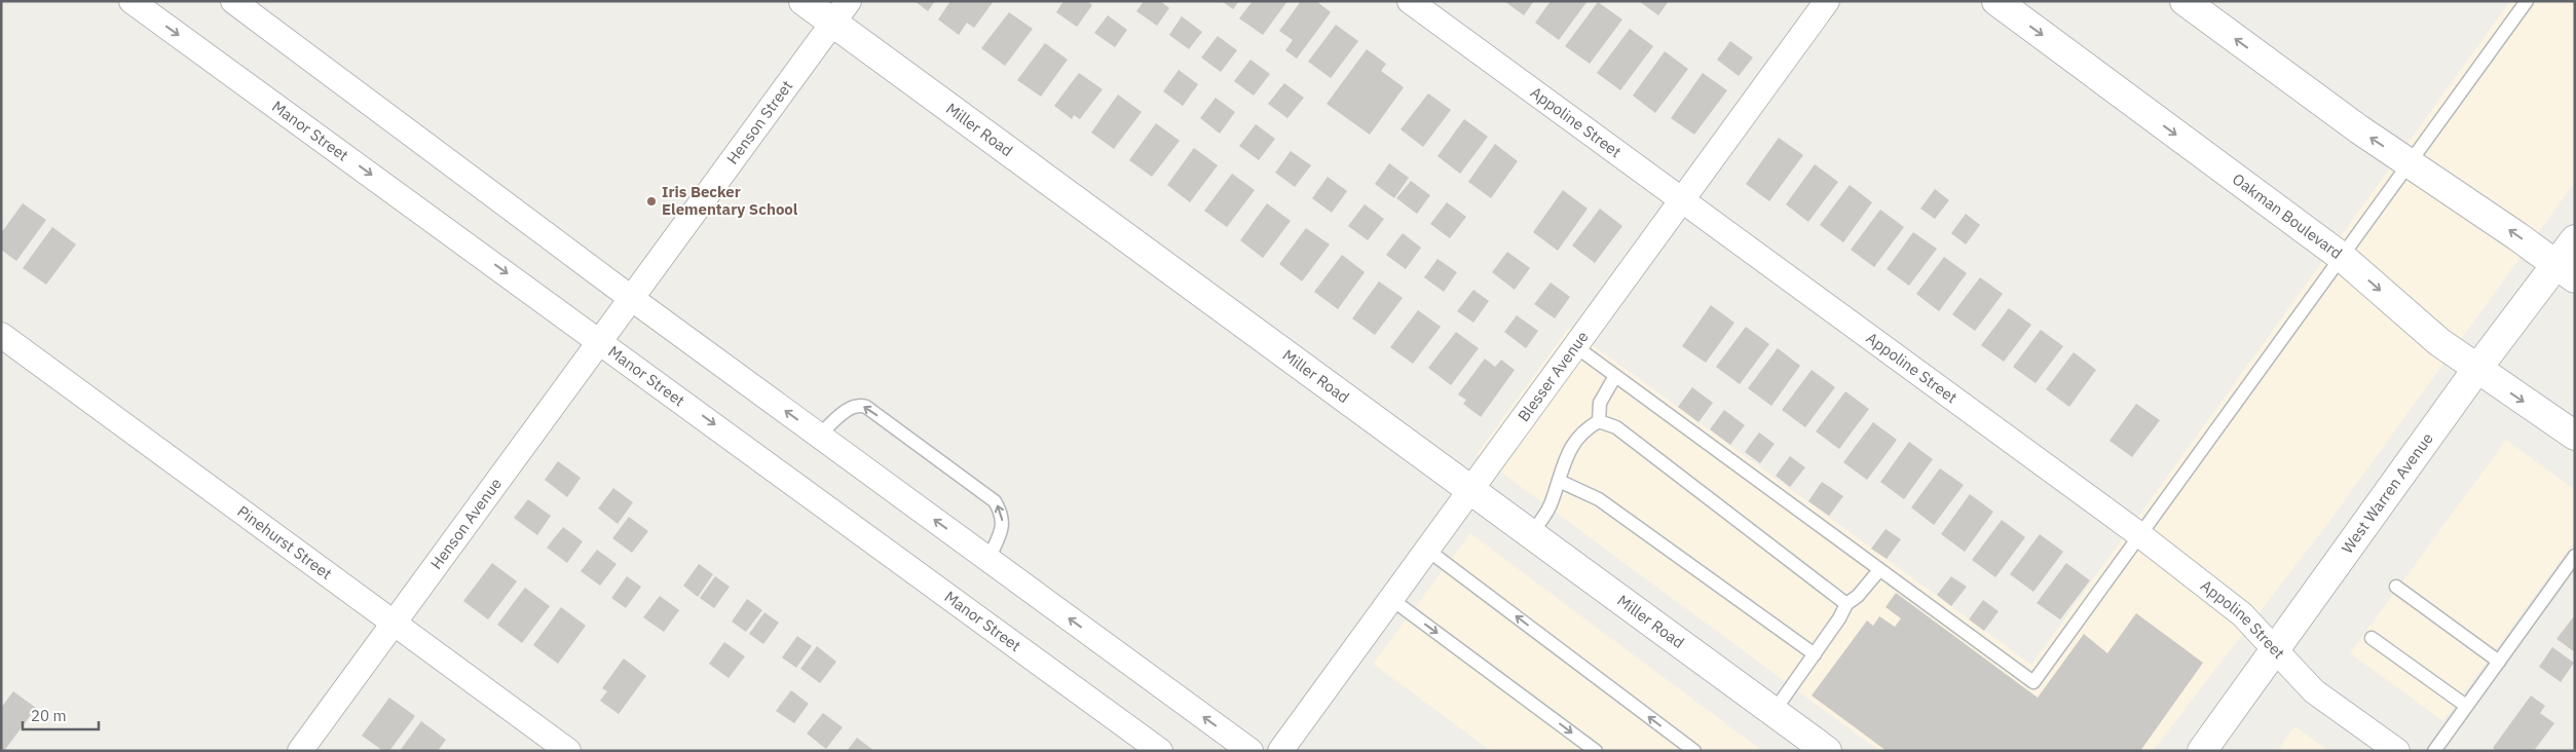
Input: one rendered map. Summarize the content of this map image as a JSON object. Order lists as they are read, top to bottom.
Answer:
{
  "streets": {
    "street": [
      "Appoline Street",
      "Henson Street",
      "Manor Street",
      "Miller Road",
      "Oakman Boulevard",
      "Blesser Avenue",
      "West Warren Avenue",
      "Henson Avenue",
      "Pinehurst Street"
    ]
  },
  "crossings": [
    ["Appoline Street", "Blesser Avenue"],
    ["Appoline Street", "West Warren Avenue"],
    ["Henson Street", "Miller Road"],
    ["Henson Street", "Henson Avenue"],
    ["Manor Street", "Henson Avenue"],
    ["Miller Road", "Blesser Avenue"],
    ["Oakman Boulevard", "West Warren Avenue"],
    ["Henson Avenue", "Pinehurst Street"]
  ],
  "places": ["Iris Becker Elementary School"],
  "scale_bar": "20 m"
}
